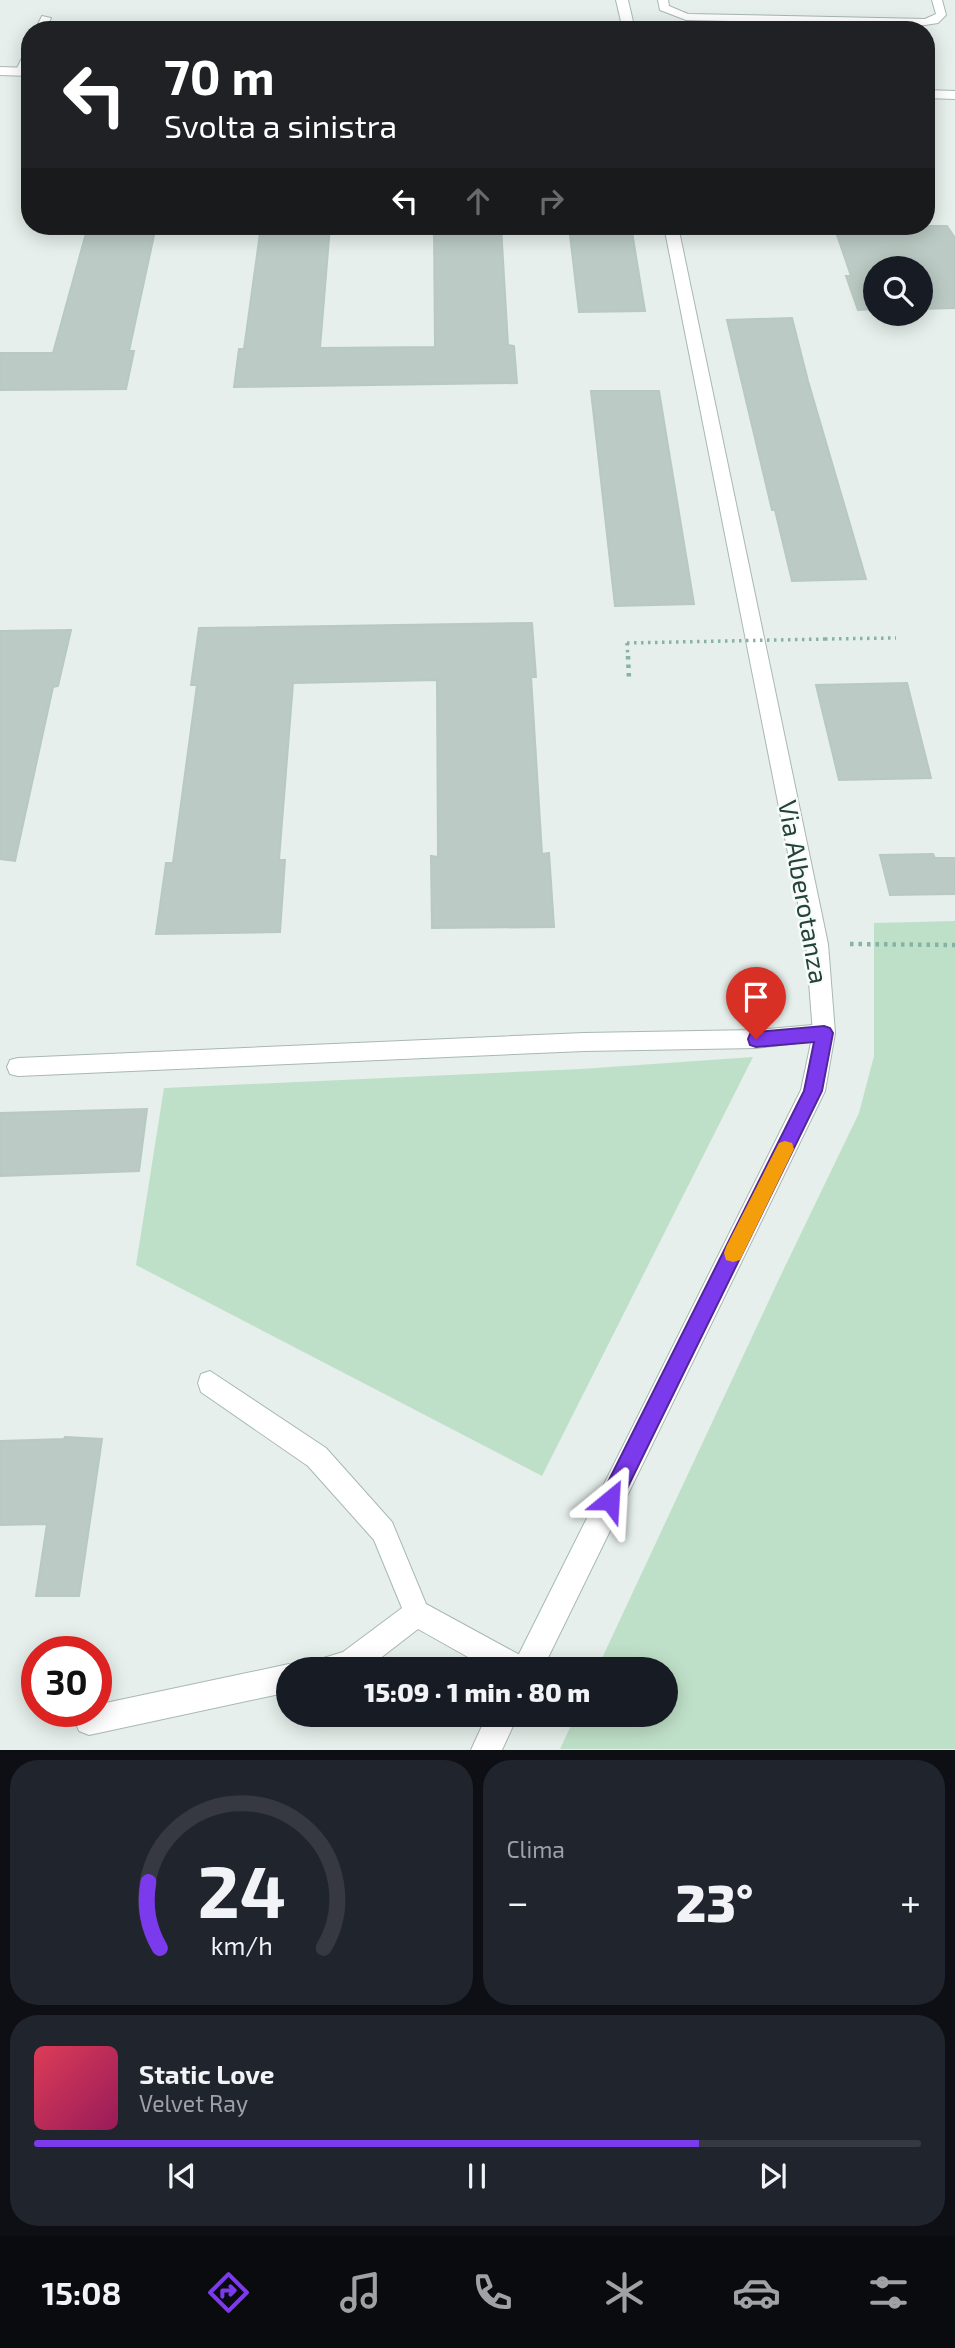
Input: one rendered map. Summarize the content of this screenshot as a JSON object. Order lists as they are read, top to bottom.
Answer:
{
  "streets": {
    "street": ["Via Alberotanza"]
  },
  "page": {
    "turn": ["70 m", "Svolta a sinistra"],
    "limit": "30",
    "trip": "15:09 · 1 min · 80 m",
    "tile": "Clima",
    "heat": ["−", "23°", "+"],
    "song": ["Static Love", "Velvet Ray"],
    "tabs": "15:08",
    "gauge": ["24", "km/h"]
  }
}
